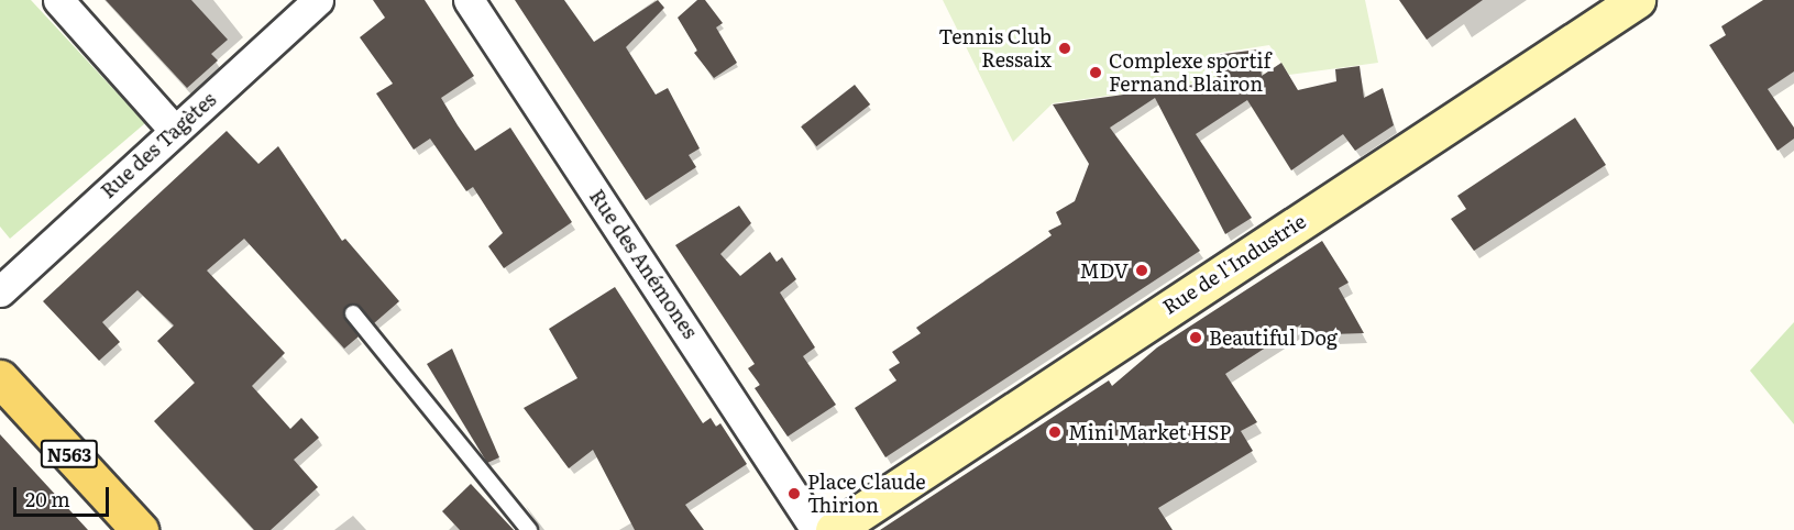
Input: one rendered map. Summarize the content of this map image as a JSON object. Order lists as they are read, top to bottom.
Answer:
{
  "streets": {
    "main road": ["N563"],
    "street": ["Rue des Tagètes", "Rue des Anémones", "Rue de l'Industrie"]
  },
  "places": [
    "Tennis Club Ressaix",
    "Complexe sportif Fernand Blairon",
    "MDV",
    "Beautiful Dog",
    "Mini Market HSP",
    "Place Claude Thirion"
  ],
  "scale_bar": "20 m"
}
